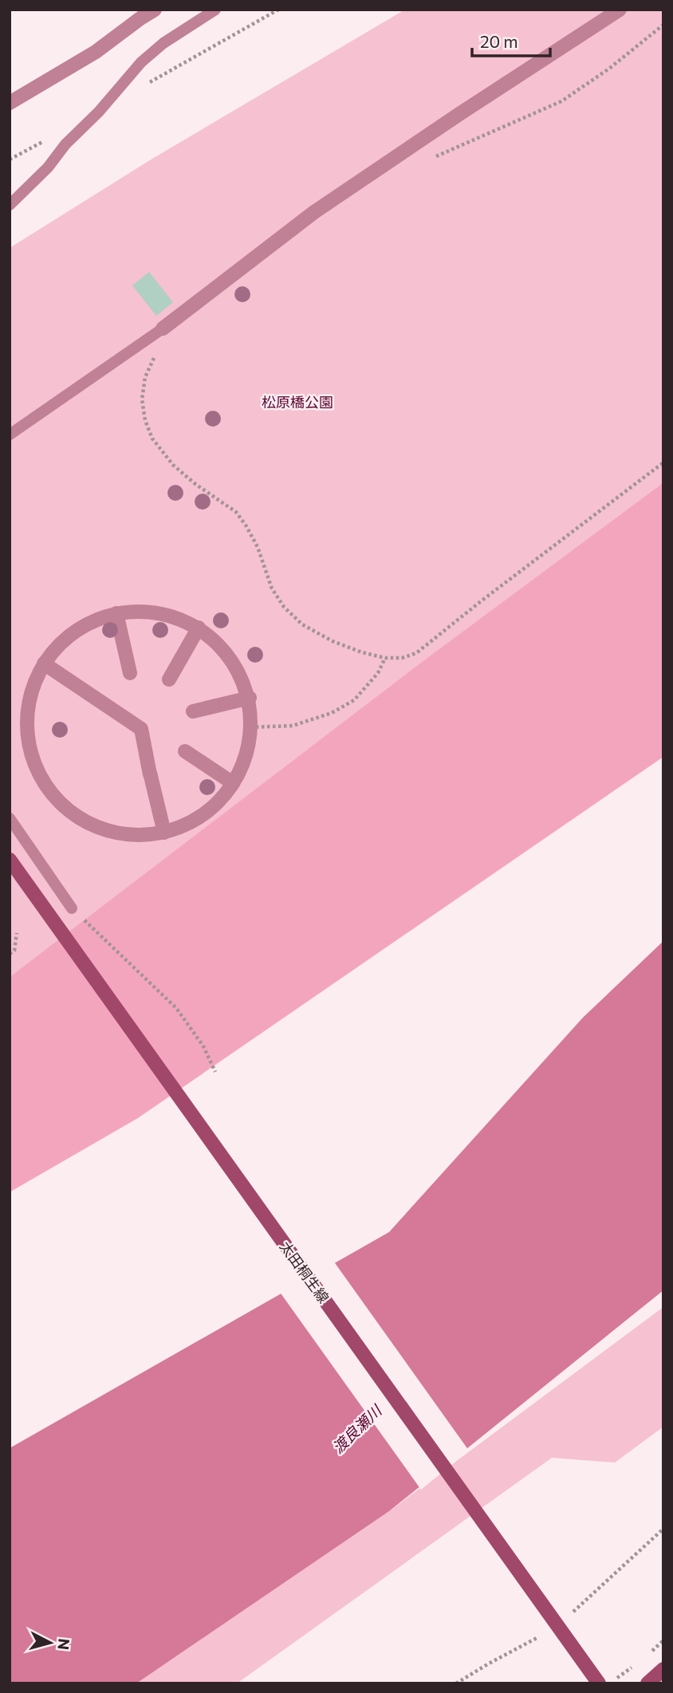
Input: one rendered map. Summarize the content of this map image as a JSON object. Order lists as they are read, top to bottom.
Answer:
{
  "streets": {
    "main road": ["太田桐生線"]
  },
  "water": ["渡良瀬川"],
  "parks": ["松原橋公園"],
  "scale_bar": "20 m",
  "north": "right"
}
